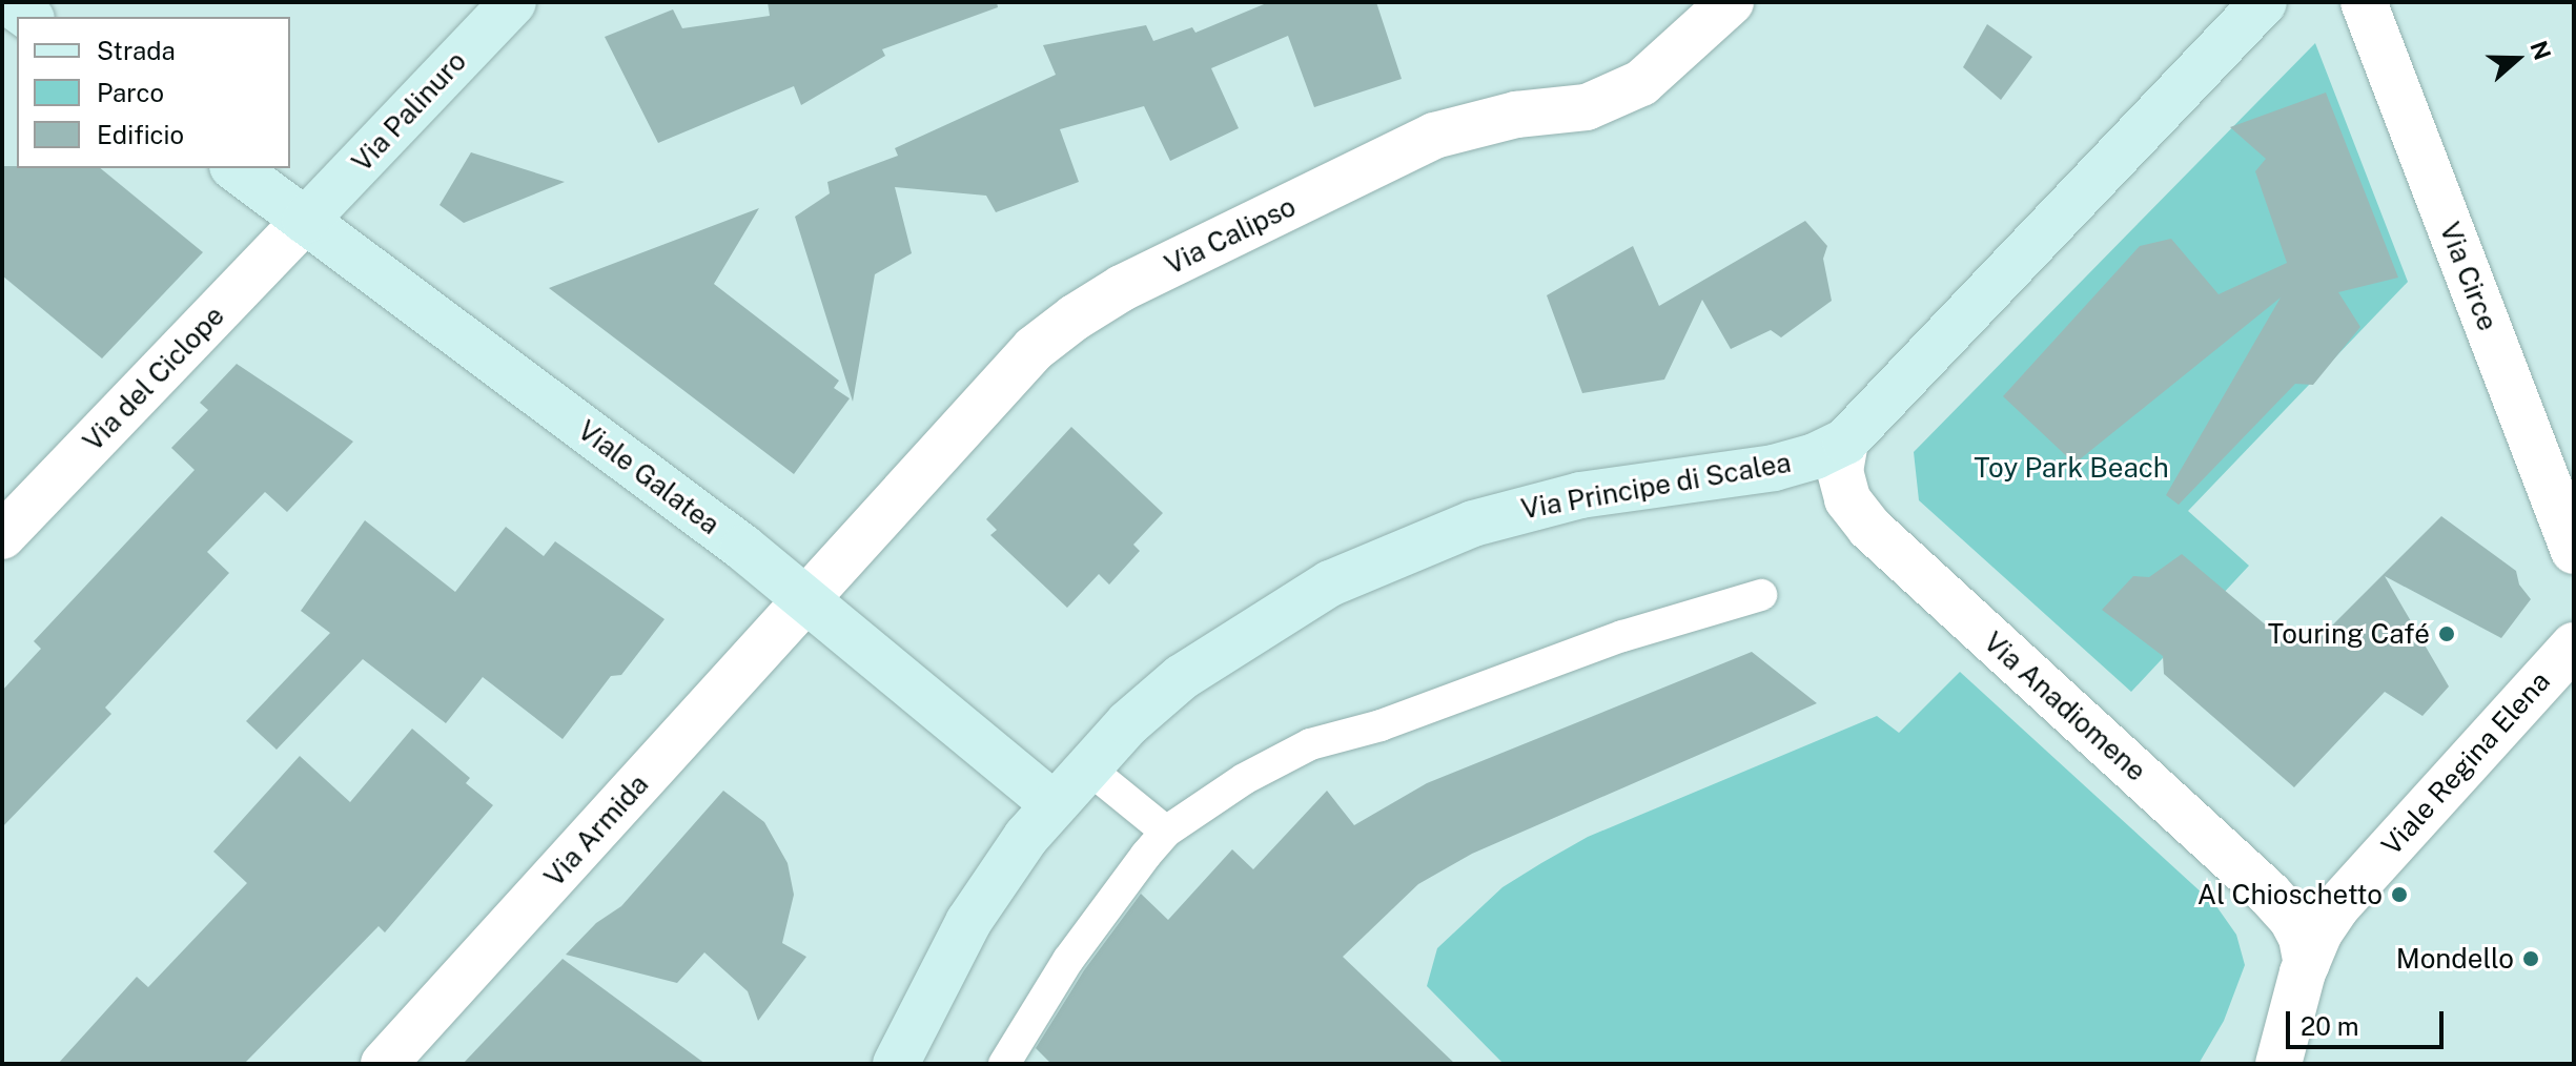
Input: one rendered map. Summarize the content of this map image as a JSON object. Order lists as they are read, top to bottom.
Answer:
{
  "streets": {
    "main road": ["Via Palinuro", "Viale Galatea", "Via Principe di Scalea"],
    "street": [
      "Via Calipso",
      "Via Circe",
      "Via del Ciclope",
      "Via Anadiomene",
      "Viale Regina Elena",
      "Via Armida"
    ]
  },
  "crossings": [
    ["Via Palinuro", "Via del Ciclope"],
    ["Via Palinuro", "Viale Galatea"],
    ["Via Calipso", "Viale Galatea"],
    ["Via Calipso", "Via Armida"],
    ["Via del Ciclope", "Viale Galatea"],
    ["Viale Galatea", "Via Principe di Scalea"],
    ["Viale Galatea", "Via Armida"],
    ["Via Principe di Scalea", "Via Anadiomene"],
    ["Via Anadiomene", "Viale Regina Elena"]
  ],
  "parks": ["Toy Park Beach"],
  "places": ["Touring Café", "Al Chioschetto", "Mondello"],
  "legend": ["Strada", "Parco", "Edificio"],
  "scale_bar": "20 m",
  "north": "right"
}
